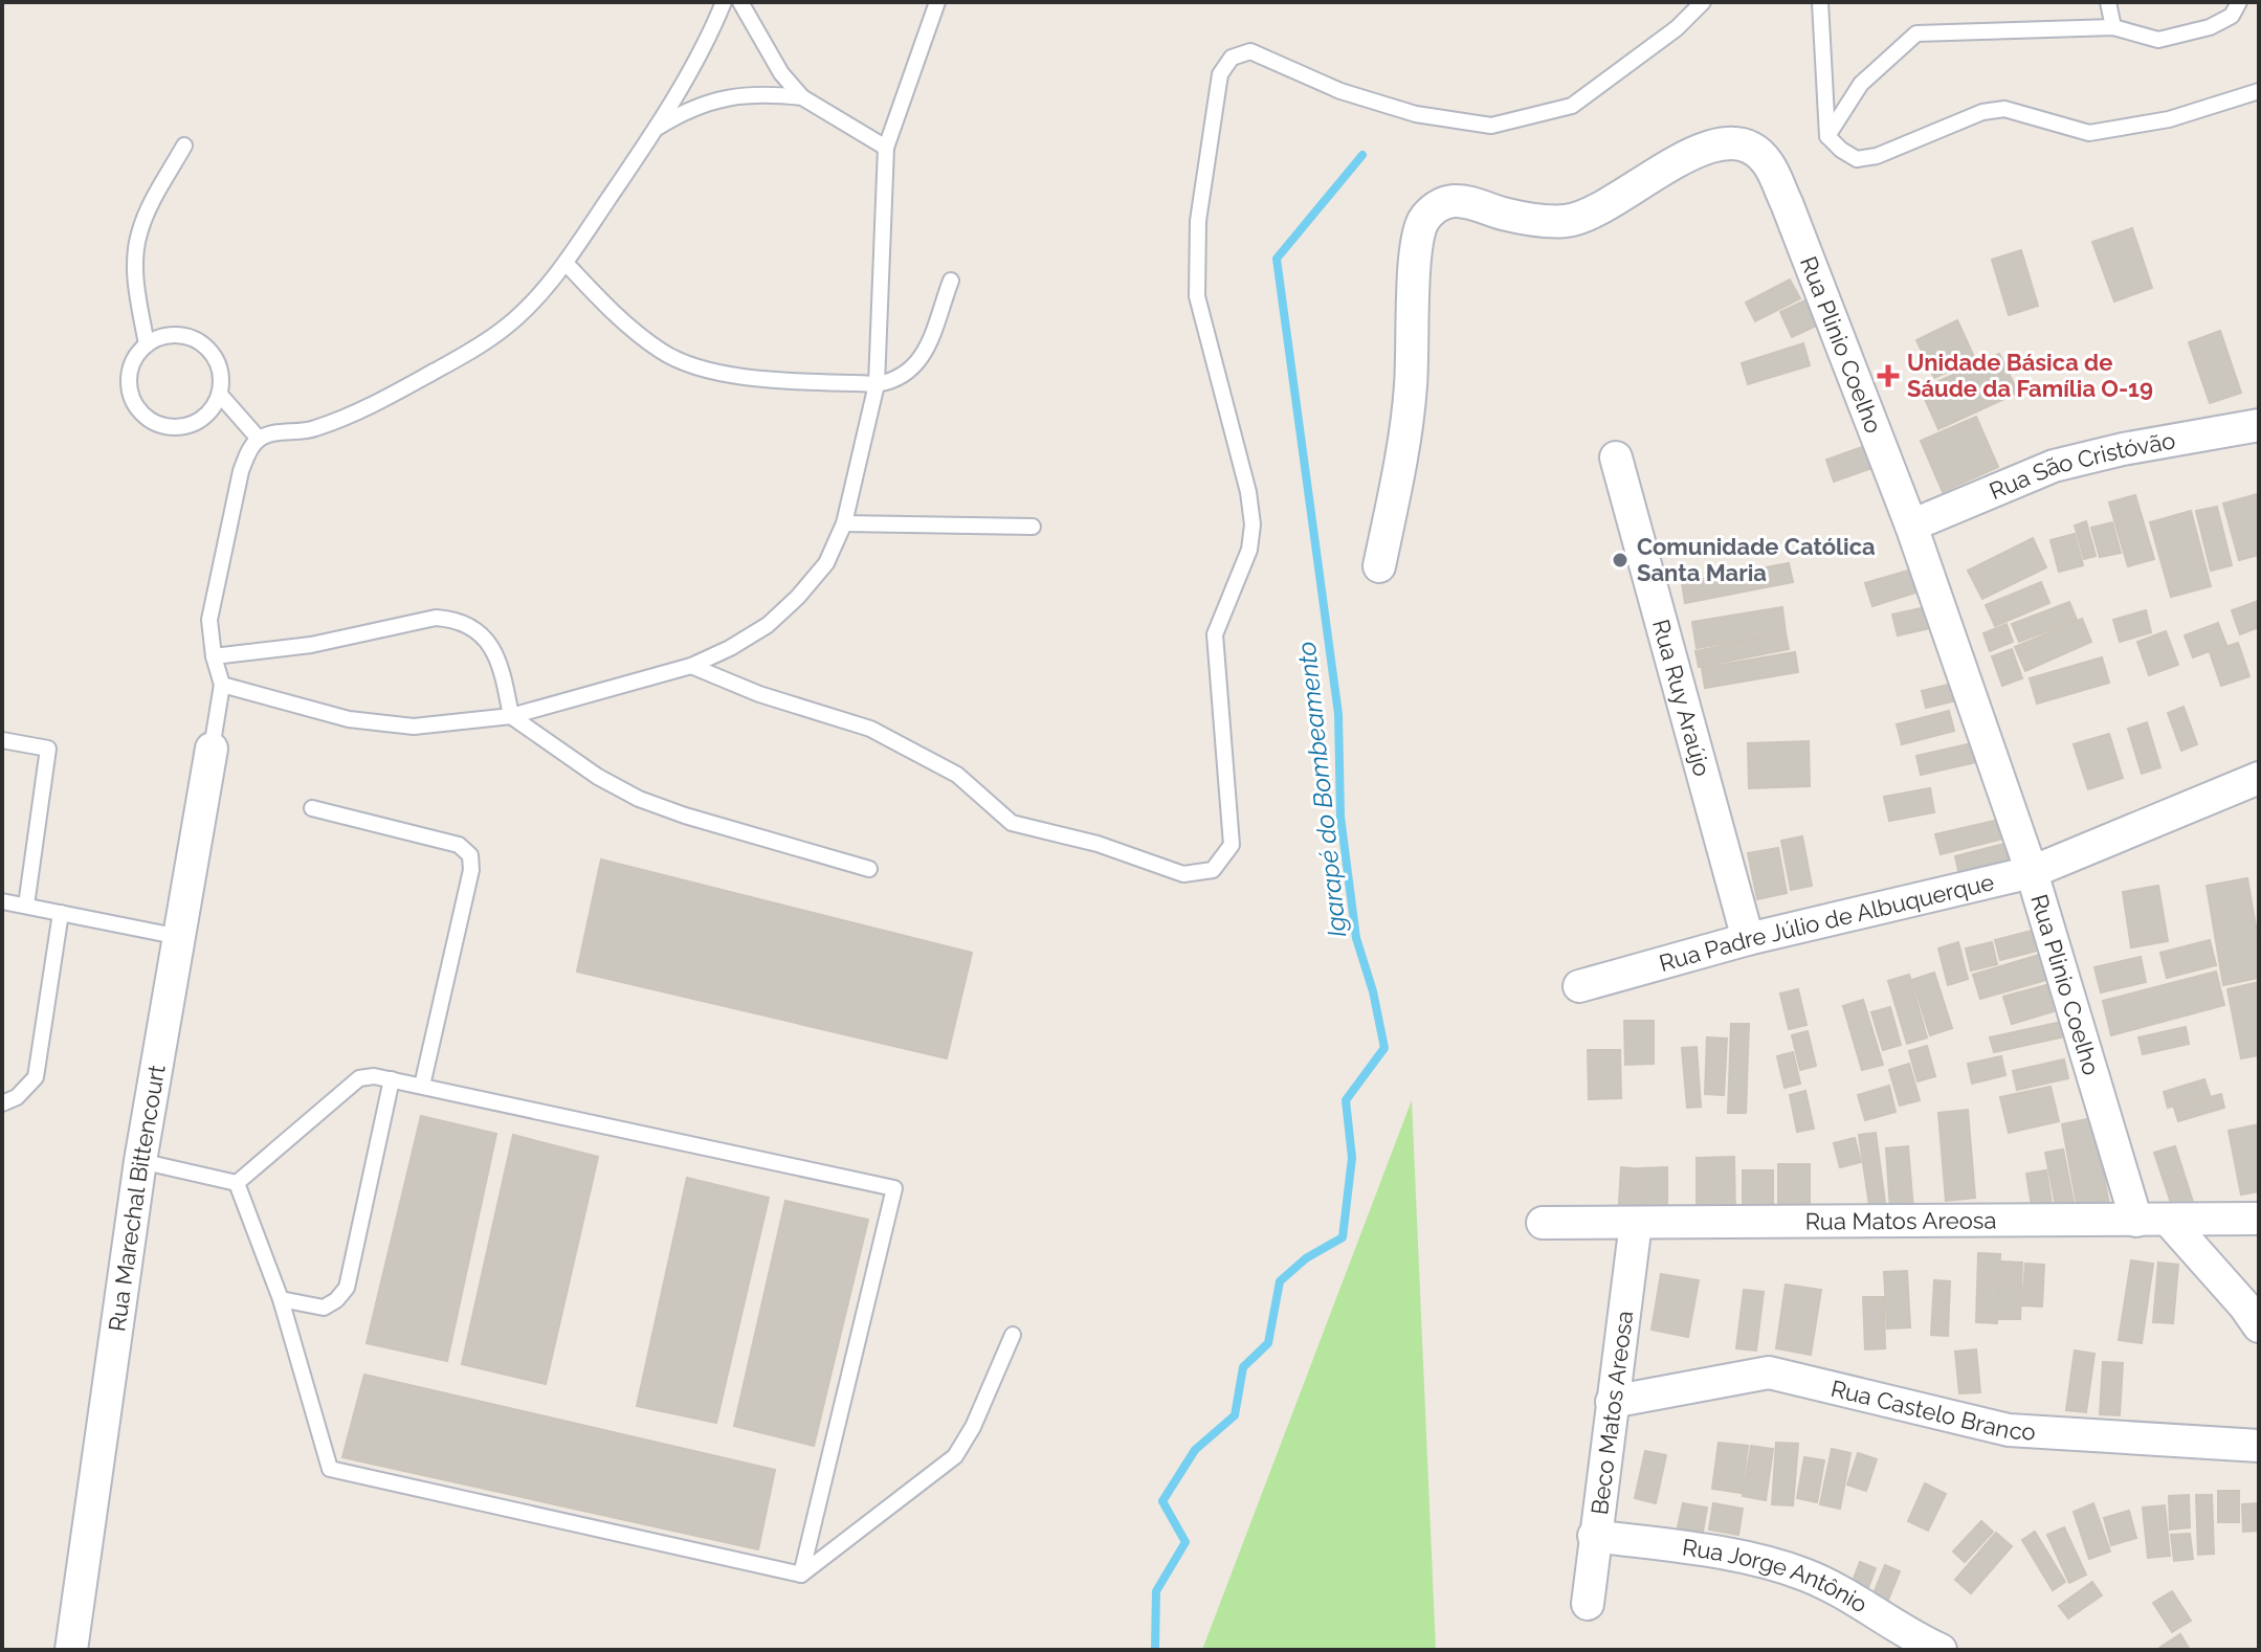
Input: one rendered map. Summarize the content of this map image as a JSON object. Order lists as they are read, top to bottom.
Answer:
{
  "streets": {
    "street": [
      "Rua Plinio Coelho",
      "Rua São Cristóvão",
      "Rua Ruy Araújo",
      "Rua Padre Júlio de Albuquerque",
      "Rua Marechal Bittencourt",
      "Rua Matos Areosa",
      "Rua Castelo Branco",
      "Beco Matos Areosa",
      "Rua Jorge Antônio"
    ]
  },
  "crossings": [
    ["Rua Plinio Coelho", "Rua São Cristóvão"],
    ["Rua Plinio Coelho", "Rua Padre Júlio de Albuquerque"],
    ["Rua Plinio Coelho", "Rua Matos Areosa"],
    ["Rua Ruy Araújo", "Rua Padre Júlio de Albuquerque"],
    ["Rua Matos Areosa", "Beco Matos Areosa"],
    ["Rua Castelo Branco", "Beco Matos Areosa"],
    ["Beco Matos Areosa", "Rua Jorge Antônio"]
  ],
  "water": ["Igarapé do Bombeamento"],
  "places": {
    "health": ["Unidade Básica de Sáude da Família O-19"],
    "other": ["Comunidade Católica Santa Maria"]
  }
}
